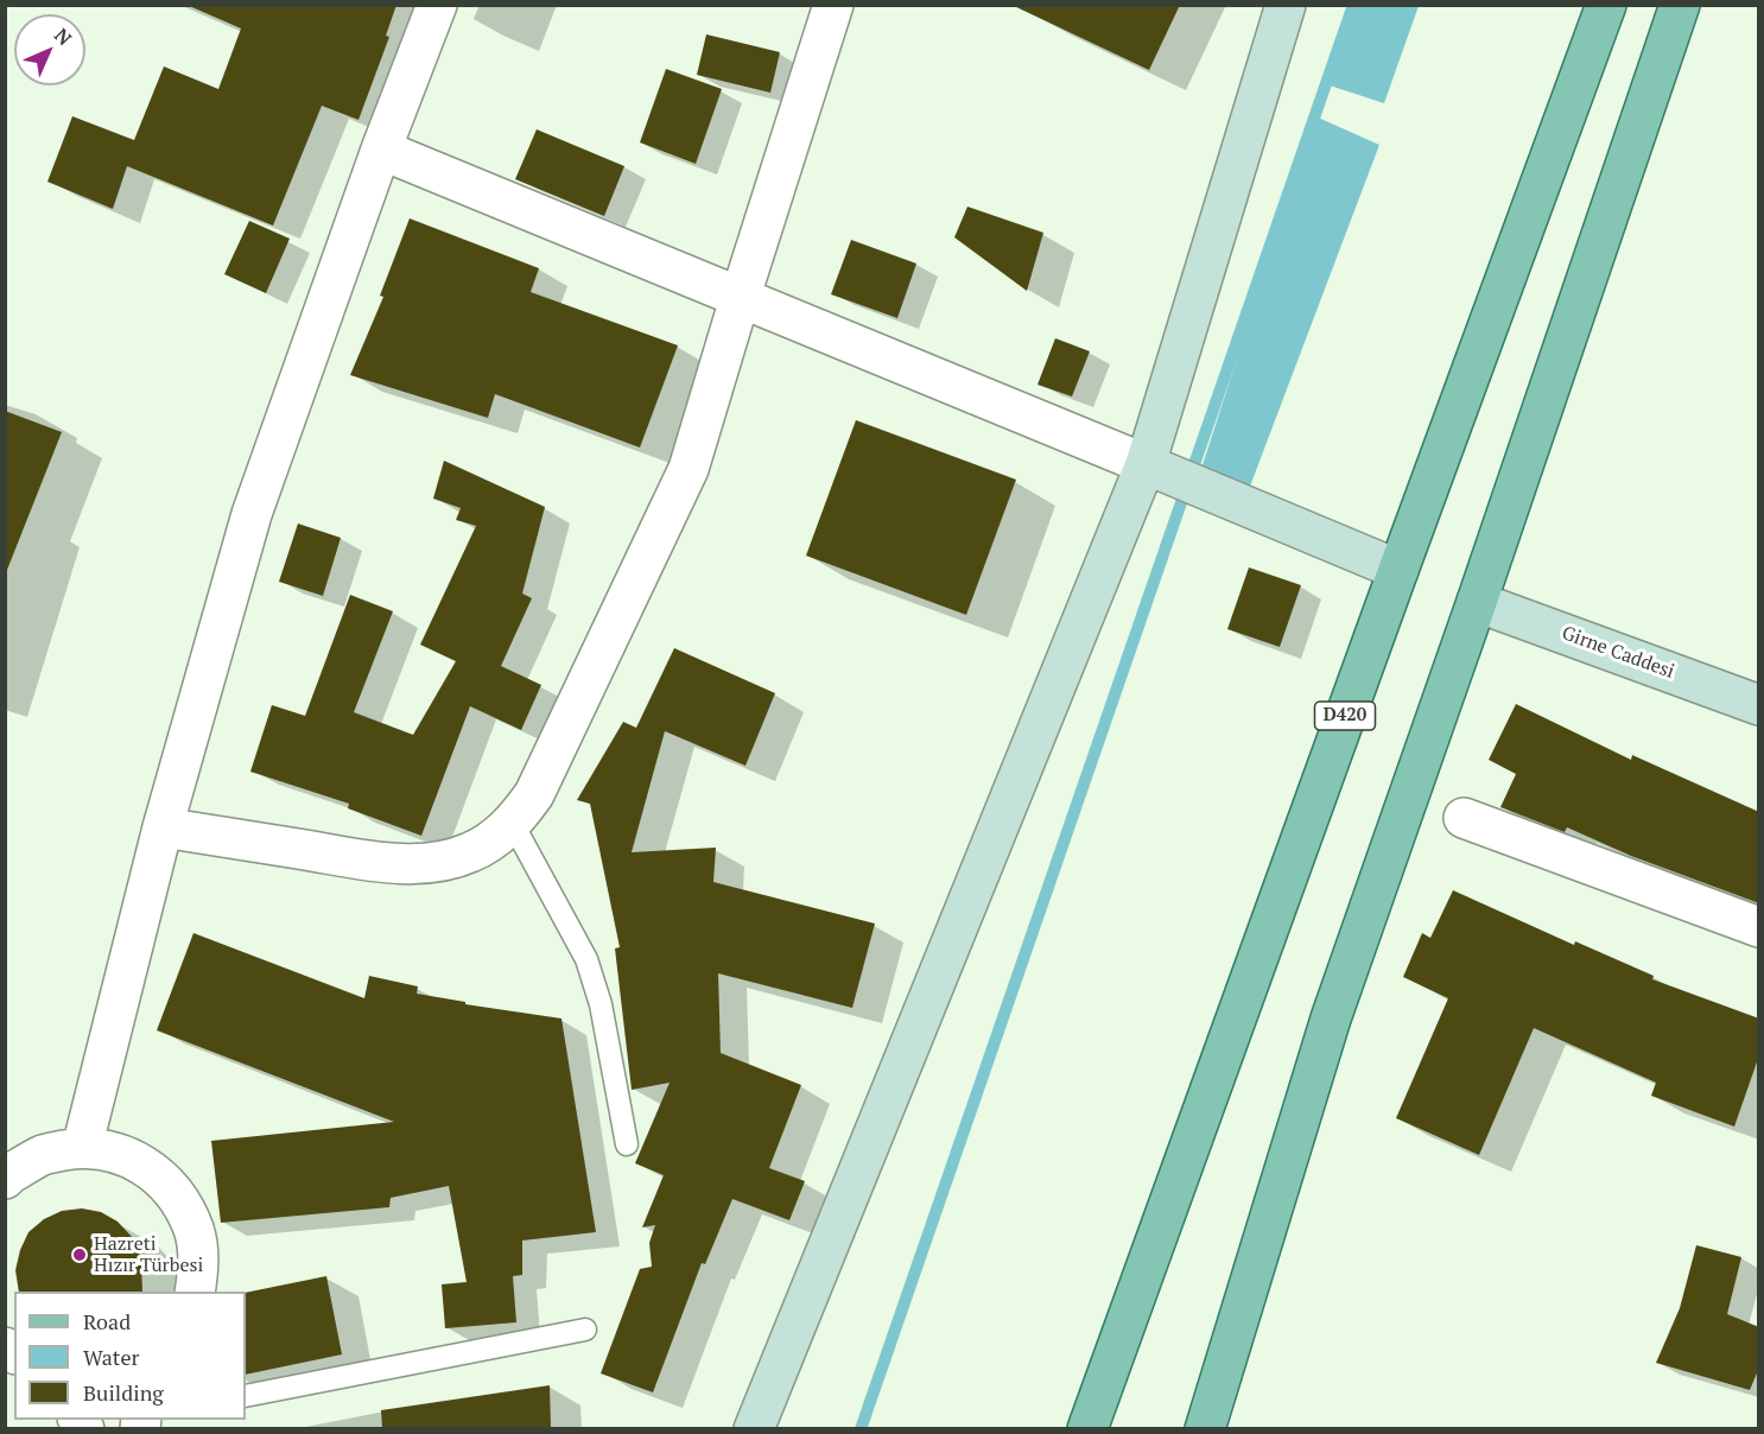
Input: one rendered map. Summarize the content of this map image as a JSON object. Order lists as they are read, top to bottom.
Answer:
{
  "streets": {
    "main road": ["D420"],
    "street": ["Girne Caddesi"]
  },
  "places": ["Hazreti Hızır Türbesi"],
  "legend": ["Road", "Water", "Building"],
  "north": "top right"
}
